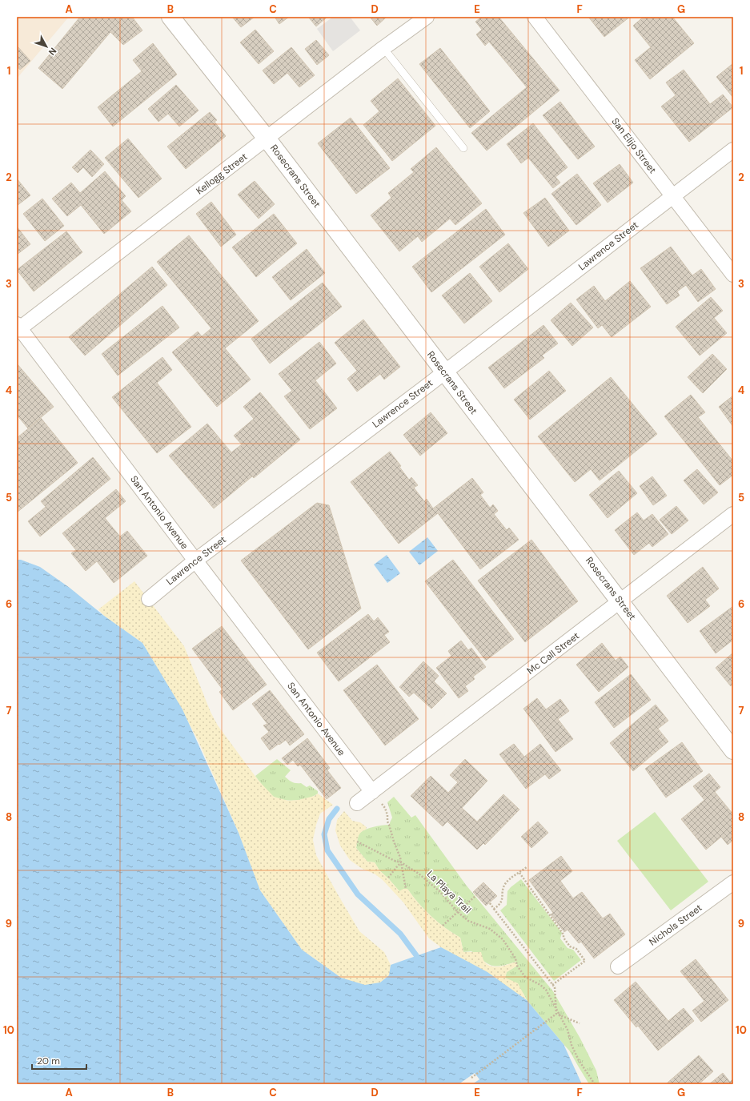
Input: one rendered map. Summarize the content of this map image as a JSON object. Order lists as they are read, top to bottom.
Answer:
{
  "streets": {
    "street": [
      "San Elijo Street",
      "Kellogg Street",
      "Rosecrans Street",
      "Lawrence Street",
      "San Antonio Avenue",
      "Mc Call Street",
      "Nichols Street"
    ],
    "path": ["La Playa Trail"]
  },
  "crossings": [
    ["San Elijo Street", "Lawrence Street"],
    ["Kellogg Street", "Rosecrans Street"],
    ["Kellogg Street", "San Antonio Avenue"],
    ["Rosecrans Street", "Lawrence Street"],
    ["Rosecrans Street", "Mc Call Street"],
    ["Lawrence Street", "San Antonio Avenue"],
    ["San Antonio Avenue", "Mc Call Street"]
  ],
  "scale_bar": "20 m",
  "north": "bottom right",
  "grid": {
    "columns": [
      "A",
      "B",
      "C",
      "D",
      "E",
      "F",
      "G"
    ],
    "rows": [
      "1",
      "2",
      "3",
      "4",
      "5",
      "6",
      "7",
      "8",
      "9",
      "10"
    ]
  }
}
